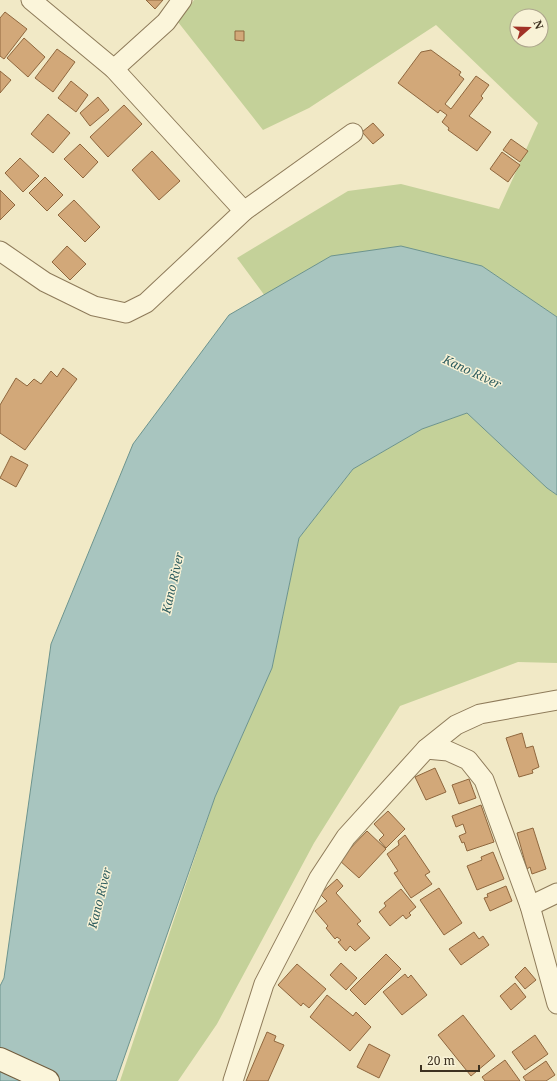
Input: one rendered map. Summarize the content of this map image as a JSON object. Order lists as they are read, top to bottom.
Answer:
{
  "water": ["Kano River"],
  "scale_bar": "20 m",
  "north": "right"
}
